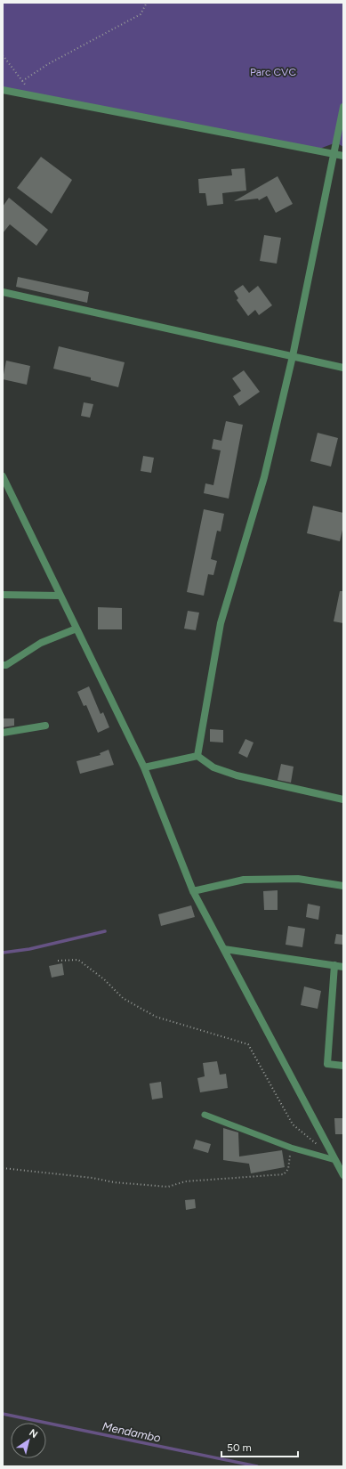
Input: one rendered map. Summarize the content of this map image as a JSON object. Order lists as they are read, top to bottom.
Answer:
{
  "water": ["Mendambo"],
  "parks": ["Parc CVC"],
  "scale_bar": "50 m",
  "north": "top right"
}
